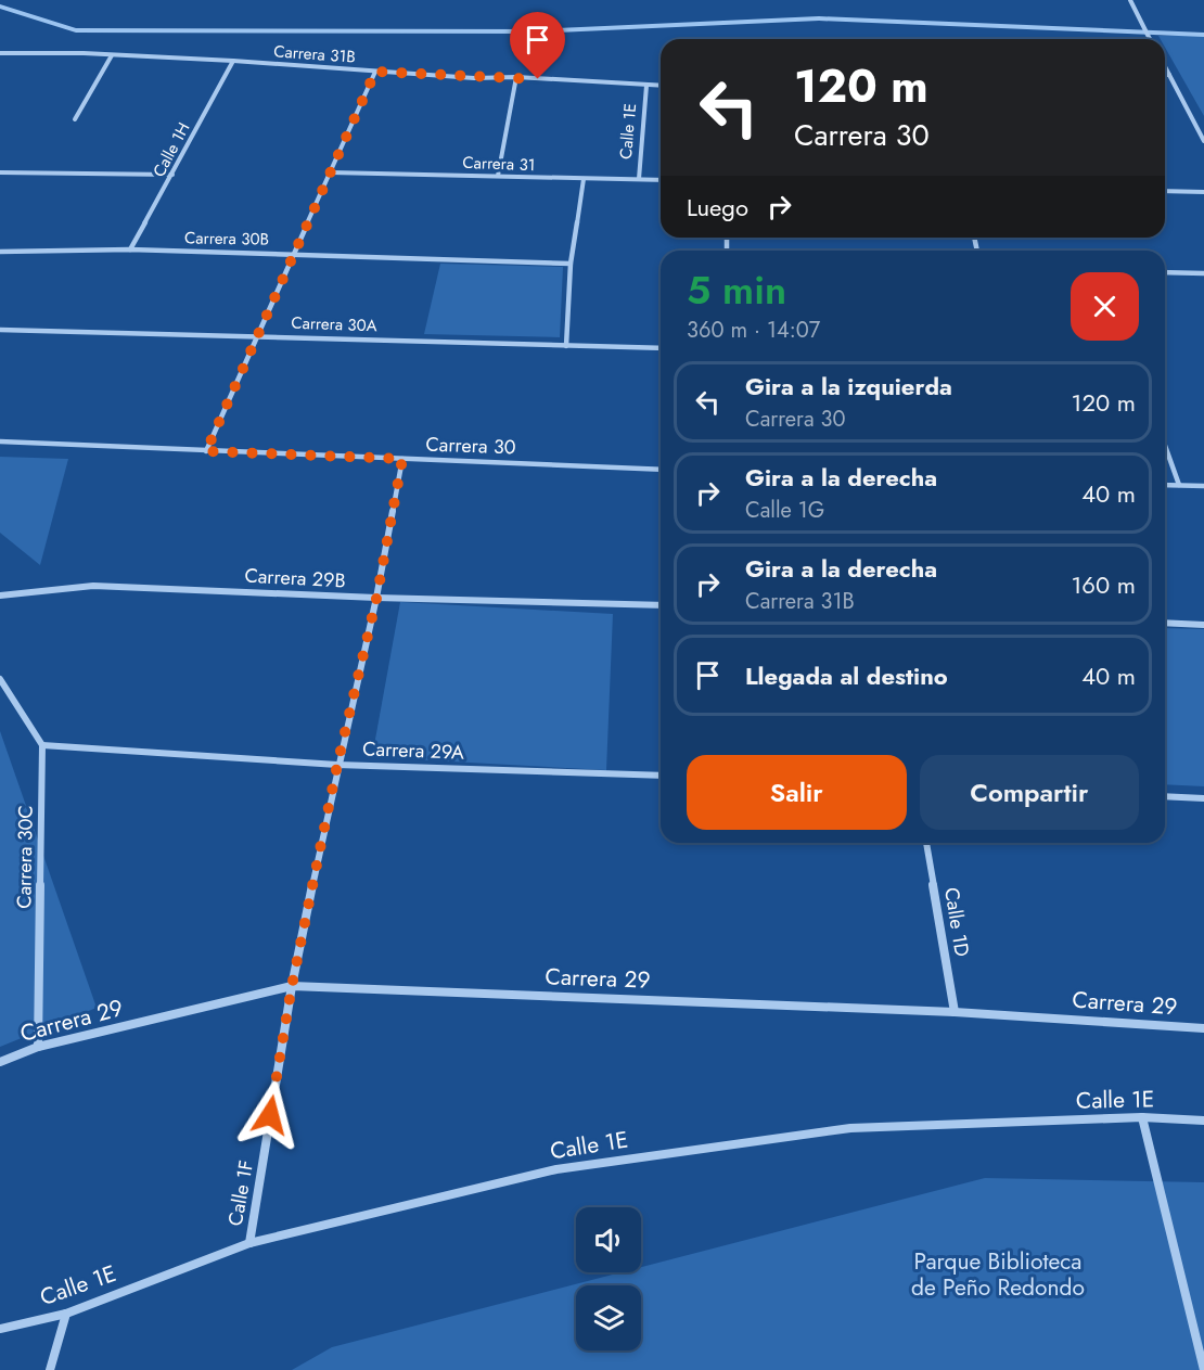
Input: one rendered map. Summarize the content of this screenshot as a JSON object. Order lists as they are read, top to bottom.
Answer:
{
  "streets": {
    "street": [
      "Carrera 31B",
      "Calle 1E",
      "Calle 1H",
      "Carrera 31",
      "Carrera 30B",
      "Carrera 30A",
      "Carrera 30",
      "Carrera 29B",
      "Carrera 29A",
      "Carrera 30C",
      "Calle 1D",
      "Carrera 29",
      "Calle 1F"
    ]
  },
  "crossings": [
    ["Carrera 31B", "Calle 1E"],
    ["Carrera 31B", "Calle 1H"],
    ["Calle 1E", "Carrera 31"],
    ["Calle 1E", "Calle 1F"],
    ["Calle 1H", "Carrera 30B"],
    ["Carrera 30", "Calle 1F"],
    ["Carrera 29B", "Calle 1F"],
    ["Carrera 29A", "Carrera 30C"],
    ["Carrera 29A", "Calle 1F"],
    ["Carrera 30C", "Carrera 29"],
    ["Calle 1D", "Carrera 29"],
    ["Carrera 29", "Calle 1F"]
  ],
  "parks": ["Parque Biblioteca de Peño Redondo"],
  "page": {
    "turn": ["120 m", "Carrera 30"],
    "then": "Luego",
    "heading": ["5 min", "360 m · 14:07"],
    "list": [
      {
        "name": "Gira a la izquierda",
        "note": "Carrera 30",
        "value": "120 m"
      },
      {
        "name": "Gira a la derecha",
        "note": "Calle 1G",
        "value": "40 m"
      },
      {
        "name": "Gira a la derecha",
        "note": "Carrera 31B",
        "value": "160 m"
      },
      {
        "name": "Llegada al destino",
        "value": "40 m"
      }
    ],
    "buttons": ["Salir", "Compartir"]
  }
}
